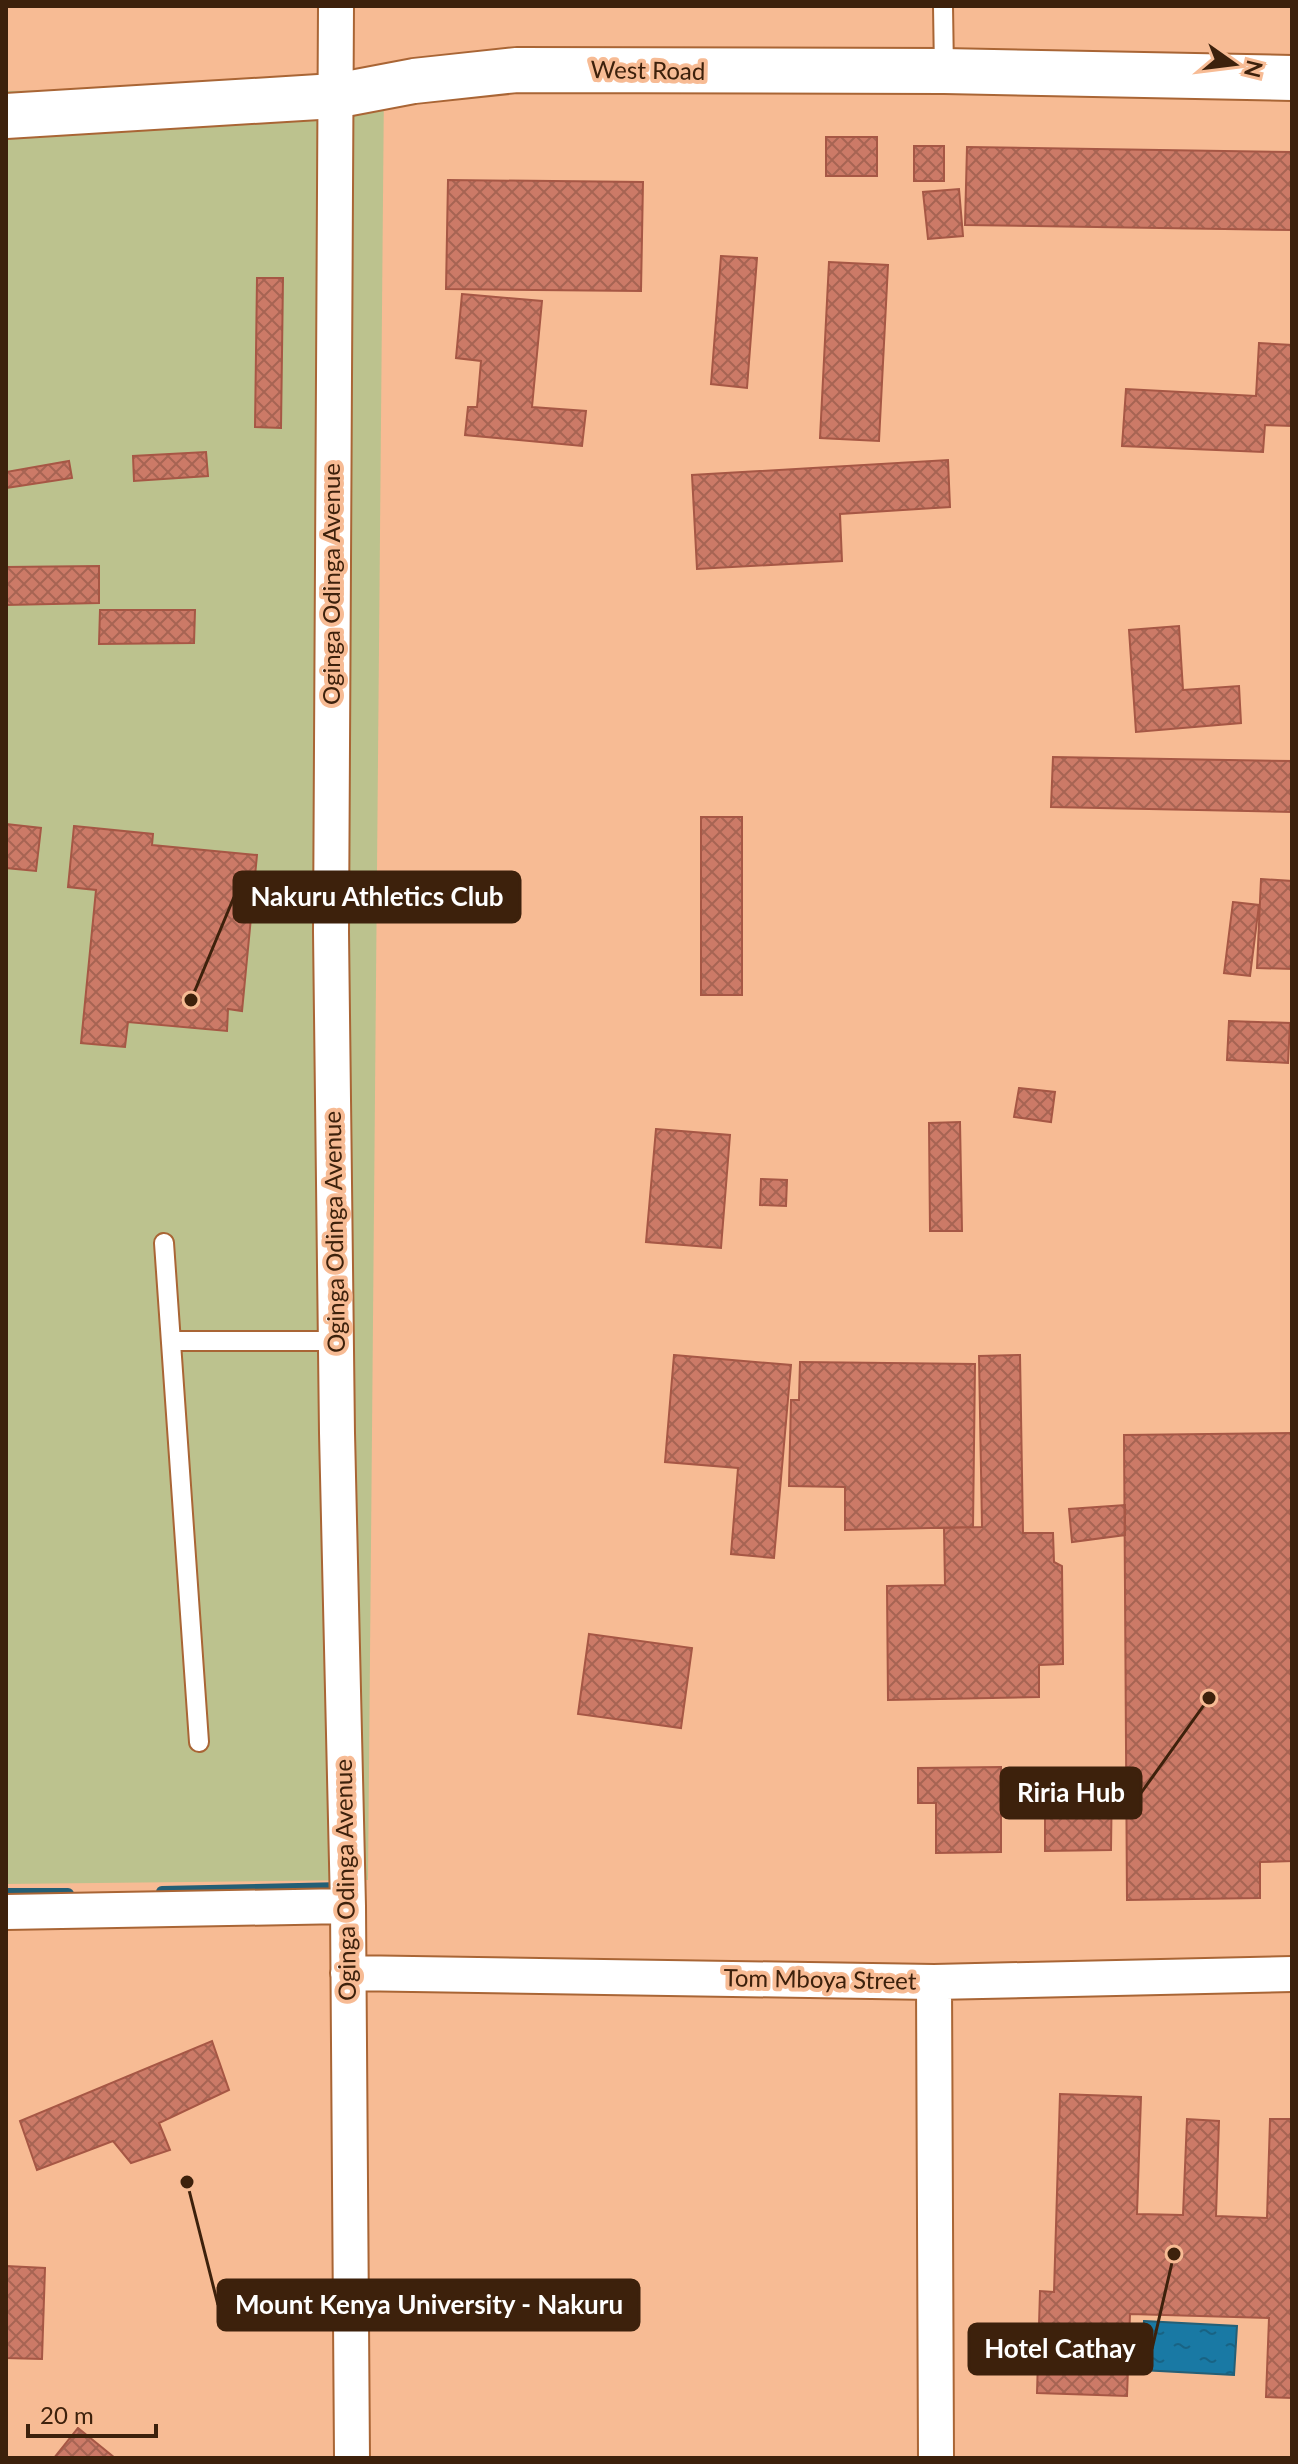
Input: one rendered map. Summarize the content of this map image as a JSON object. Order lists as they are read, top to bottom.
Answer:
{
  "streets": {
    "street": ["West Road", "Oginga Odinga Avenue", "Tom Mboya Street"]
  },
  "crossings": [
    ["West Road", "Oginga Odinga Avenue"],
    ["Oginga Odinga Avenue", "Tom Mboya Street"]
  ],
  "places": [
    "Nakuru Athletics Club",
    "Riria Hub",
    "Mount Kenya University - Nakuru",
    "Hotel Cathay"
  ],
  "scale_bar": "20 m",
  "north": "right"
}
